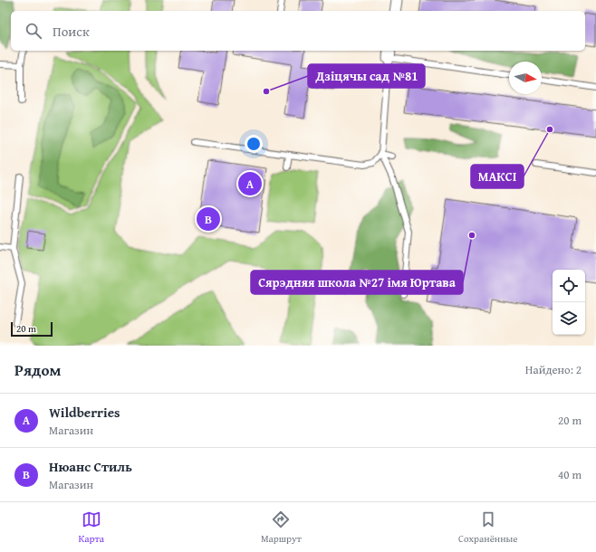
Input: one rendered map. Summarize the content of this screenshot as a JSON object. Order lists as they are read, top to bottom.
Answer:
{
  "places": ["Дзіцячы сад №81", "МАКСІ", "Сярэдняя школа №27 імя Юртава"],
  "scale_bar": "20 m",
  "north": "right",
  "page": {
    "search": "Поиск",
    "pins": ["A", "B"],
    "scale": "20 m",
    "heading": ["Рядом", "Найдено: 2"],
    "list": [
      {
        "mark": "A",
        "name": "Wildberries",
        "note": "Магазин",
        "value": "20 m"
      },
      {
        "mark": "B",
        "name": "Нюанс Стиль",
        "note": "Магазин",
        "value": "40 m"
      }
    ],
    "nav": ["Карта", "Маршрут", "Сохранённые"]
  }
}
